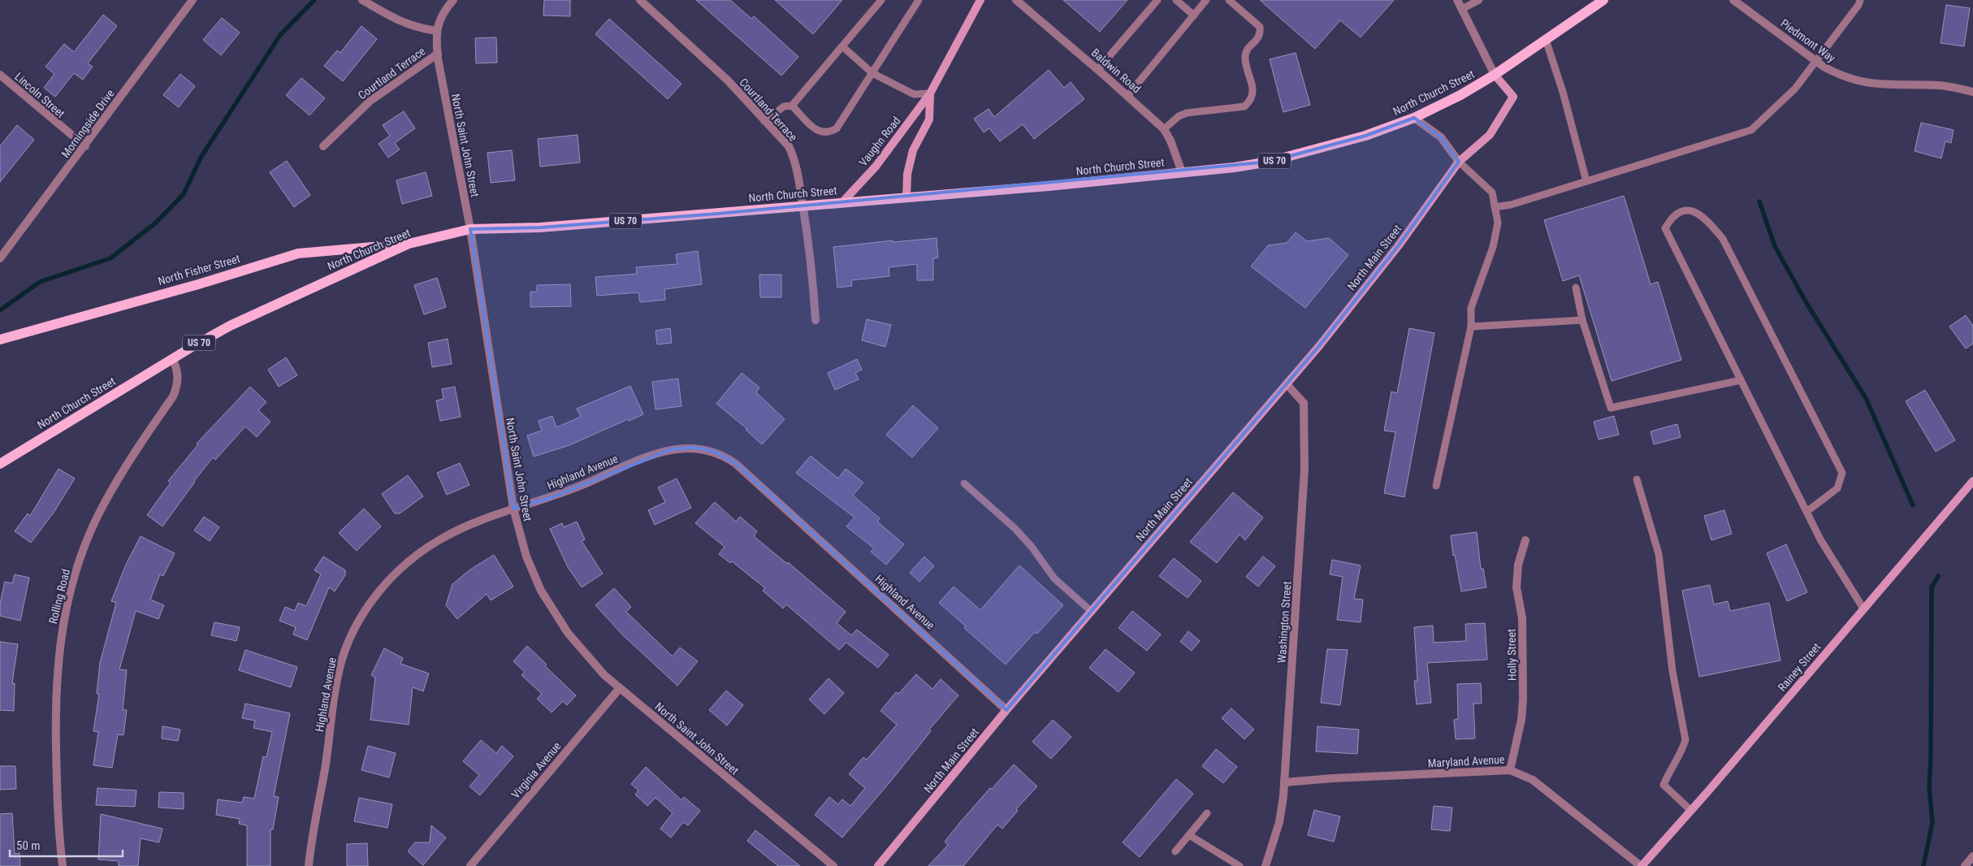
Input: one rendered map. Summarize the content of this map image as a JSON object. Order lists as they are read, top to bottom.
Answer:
{
  "streets": {
    "main road": ["North Church Street", "US 70", "North Fisher Street"],
    "street": [
      "Piedmont Way",
      "Baldwin Road",
      "Courtland Terrace",
      "Lincoln Street",
      "Morningside Drive",
      "Vaughn Road",
      "North Saint John Street",
      "North Main Street",
      "Highland Avenue",
      "Rolling Road",
      "Washington Street",
      "Holly Street",
      "Rainey Street",
      "Maryland Avenue",
      "Virginia Avenue"
    ]
  },
  "crossings": [
    ["Baldwin Road", "North Church Street"],
    ["Courtland Terrace", "North Church Street"],
    ["Courtland Terrace", "North Saint John Street"],
    ["North Church Street", "Vaughn Road"],
    ["North Church Street", "North Saint John Street"],
    ["North Church Street", "North Main Street"],
    ["North Church Street", "North Fisher Street"],
    ["North Church Street", "Rolling Road"],
    ["Lincoln Street", "Morningside Drive"],
    ["North Saint John Street", "Highland Avenue"],
    ["North Saint John Street", "Virginia Avenue"],
    ["North Main Street", "Highland Avenue"],
    ["North Main Street", "Washington Street"],
    ["Washington Street", "Maryland Avenue"],
    ["Holly Street", "Maryland Avenue"],
    ["Rainey Street", "Maryland Avenue"]
  ],
  "scale_bar": "50 m"
}
